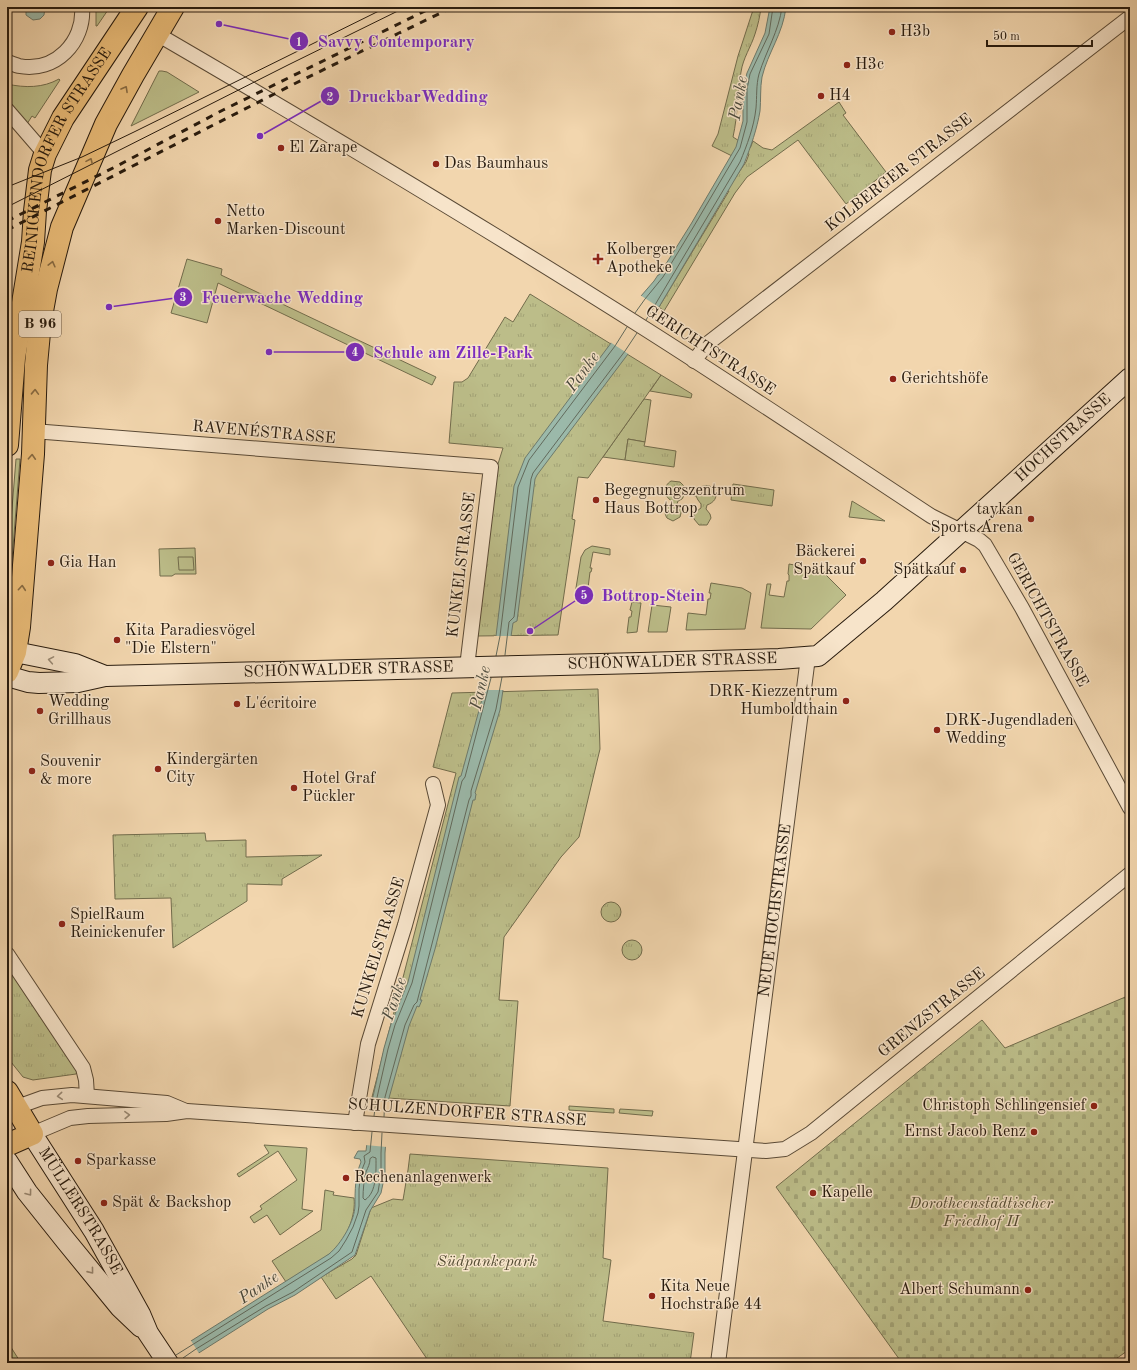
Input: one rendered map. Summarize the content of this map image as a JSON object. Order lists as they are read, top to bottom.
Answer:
{
  "streets": {
    "main road": ["REINICKENDORFER STRASSE", "B 96", "MÜLLERSTRASSE"],
    "street": [
      "KOLBERGER STRASSE",
      "GERICHTSTRASSE",
      "RAVENÉSTRASSE",
      "HOCHSTRASSE",
      "KUNKELSTRASSE",
      "SCHÖNWALDER STRASSE",
      "NEUE HOCHSTRASSE",
      "GRENZSTRASSE",
      "SCHULZENDORFER STRASSE"
    ]
  },
  "crossings": [
    ["REINICKENDORFER STRASSE", "GERICHTSTRASSE"],
    ["REINICKENDORFER STRASSE", "RAVENÉSTRASSE"],
    ["REINICKENDORFER STRASSE", "SCHÖNWALDER STRASSE"],
    ["KOLBERGER STRASSE", "GERICHTSTRASSE"],
    ["GERICHTSTRASSE", "HOCHSTRASSE"],
    ["RAVENÉSTRASSE", "KUNKELSTRASSE"],
    ["KUNKELSTRASSE", "SCHÖNWALDER STRASSE"],
    ["KUNKELSTRASSE", "SCHULZENDORFER STRASSE"],
    ["SCHÖNWALDER STRASSE", "NEUE HOCHSTRASSE"],
    ["NEUE HOCHSTRASSE", "GRENZSTRASSE"],
    ["NEUE HOCHSTRASSE", "SCHULZENDORFER STRASSE"],
    ["GRENZSTRASSE", "SCHULZENDORFER STRASSE"],
    ["SCHULZENDORFER STRASSE", "MÜLLERSTRASSE"]
  ],
  "one_way": ["MÜLLERSTRASSE"],
  "water": ["Panke"],
  "parks": ["Dorotheenstädtischer Friedhof II", "Südpankepark"],
  "places": {
    "other": [
      "Savvy Contemporary",
      "H3b",
      "H3c",
      "H4",
      "DruckbarWedding",
      "El Zarape",
      "Das Baumhaus",
      "Netto Marken-Discount",
      "Feuerwache Wedding",
      "Schule am Zille-Park",
      "Gerichtshöfe",
      "Begegnungszentrum Haus Bottrop",
      "taykan Sports Arena",
      "Bäckerei Spätkauf",
      "Gia Han",
      "Spätkauf",
      "Bottrop-Stein",
      "Kita Paradiesvögel \"Die Elstern\"",
      "DRK-Kiezzentrum Humboldthain",
      "L'écritoire",
      "Wedding Grillhaus",
      "DRK-Jugendladen Wedding",
      "Kindergärten City",
      "Souvenir & more",
      "Hotel Graf Pückler",
      "SpielRaum Reinickenufer",
      "Christoph Schlingensief",
      "Ernst Jacob Renz",
      "Sparkasse",
      "Rechenanlagenwerk",
      "Kapelle",
      "Spät & Backshop",
      "Albert Schumann",
      "Kita Neue Hochstraße 44"
    ],
    "health": ["Kolberger Apotheke"]
  },
  "scale_bar": "50 m"
}
